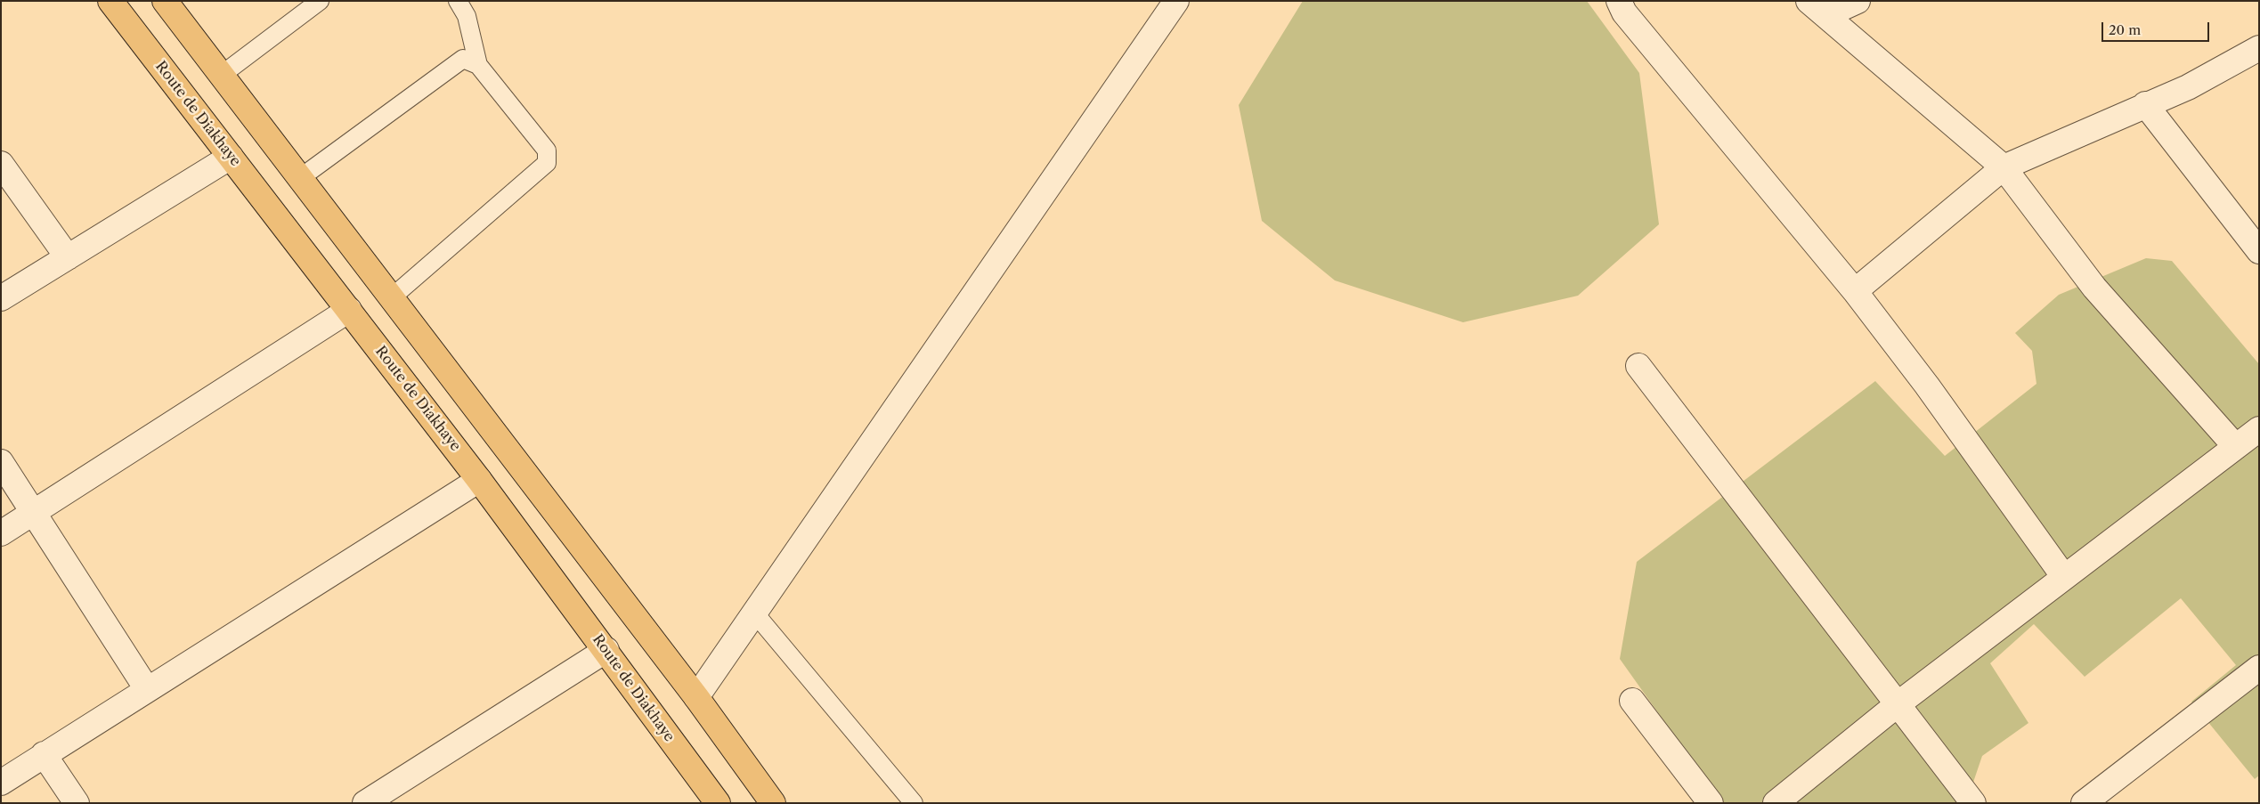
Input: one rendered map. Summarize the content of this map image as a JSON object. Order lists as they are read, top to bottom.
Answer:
{
  "streets": {
    "main road": ["Route de Diakhaye"]
  },
  "scale_bar": "20 m"
}
